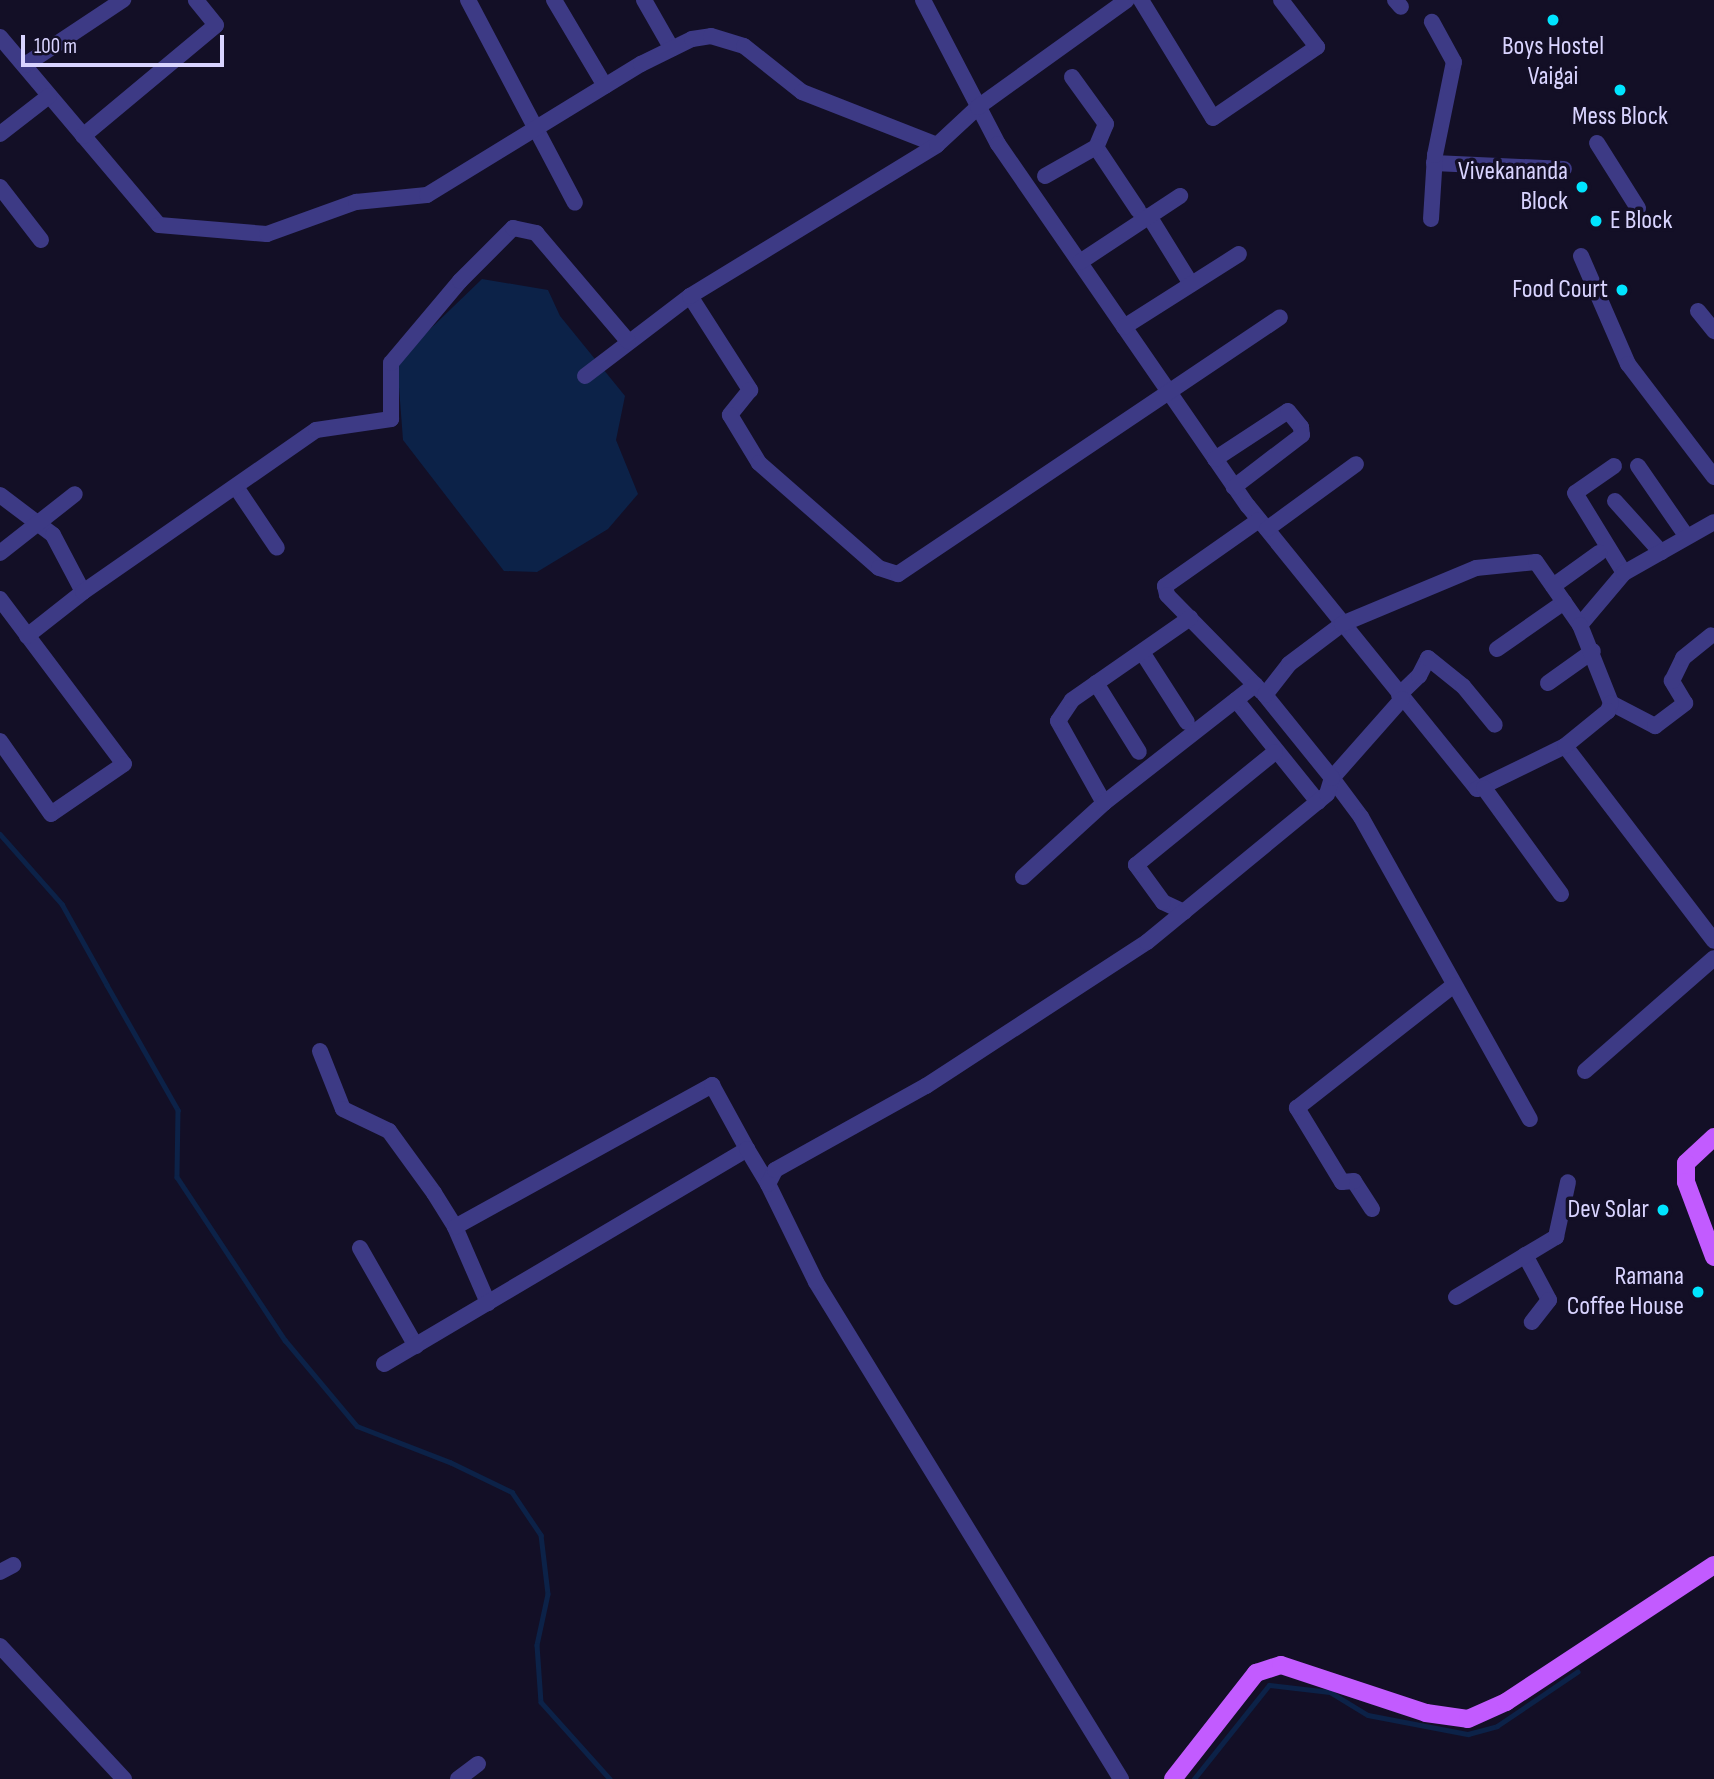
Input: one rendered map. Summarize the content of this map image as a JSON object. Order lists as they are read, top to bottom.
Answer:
{
  "places": [
    "Boys Hostel Vaigai",
    "Mess Block",
    "Vivekananda Block",
    "E Block",
    "Food Court",
    "Dev Solar",
    "Ramana Coffee House"
  ],
  "scale_bar": "100 m"
}
